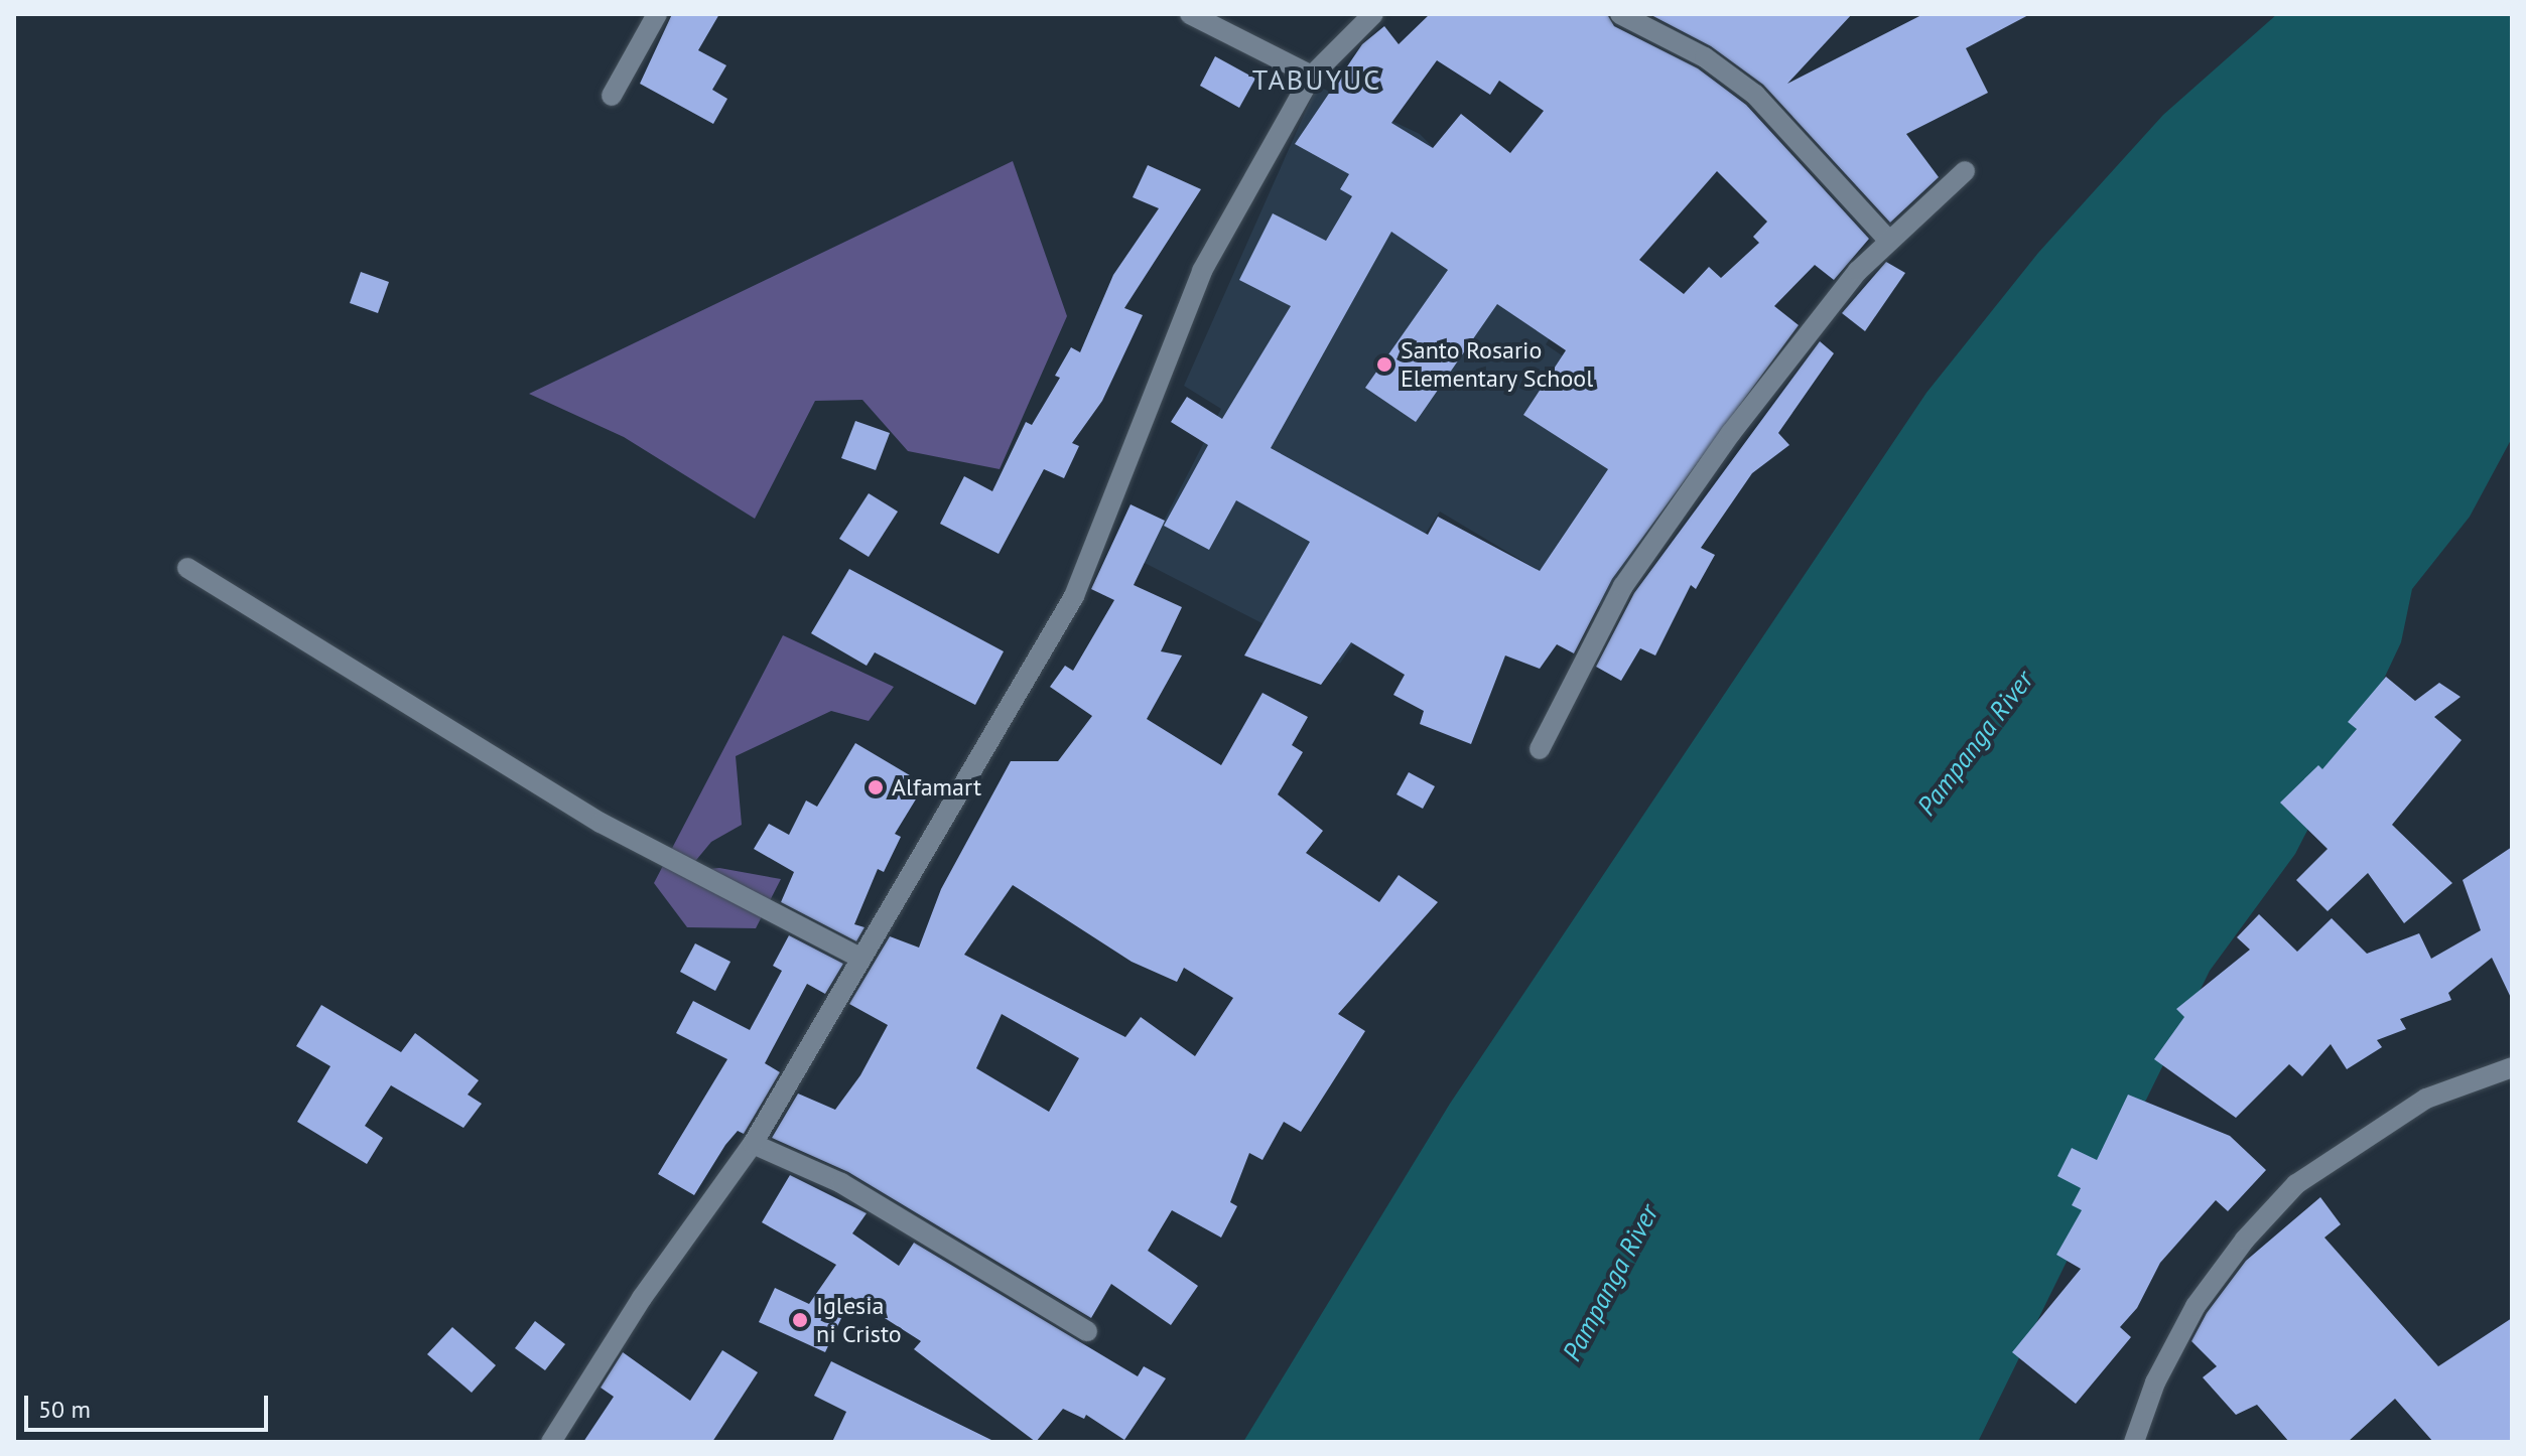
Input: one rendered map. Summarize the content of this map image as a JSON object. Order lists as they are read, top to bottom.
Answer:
{
  "districts": ["TABUYUC"],
  "water": ["Pampanga River"],
  "places": ["Santo Rosario Elementary School", "Alfamart", "Iglesia ni Cristo"],
  "scale_bar": "50 m"
}
